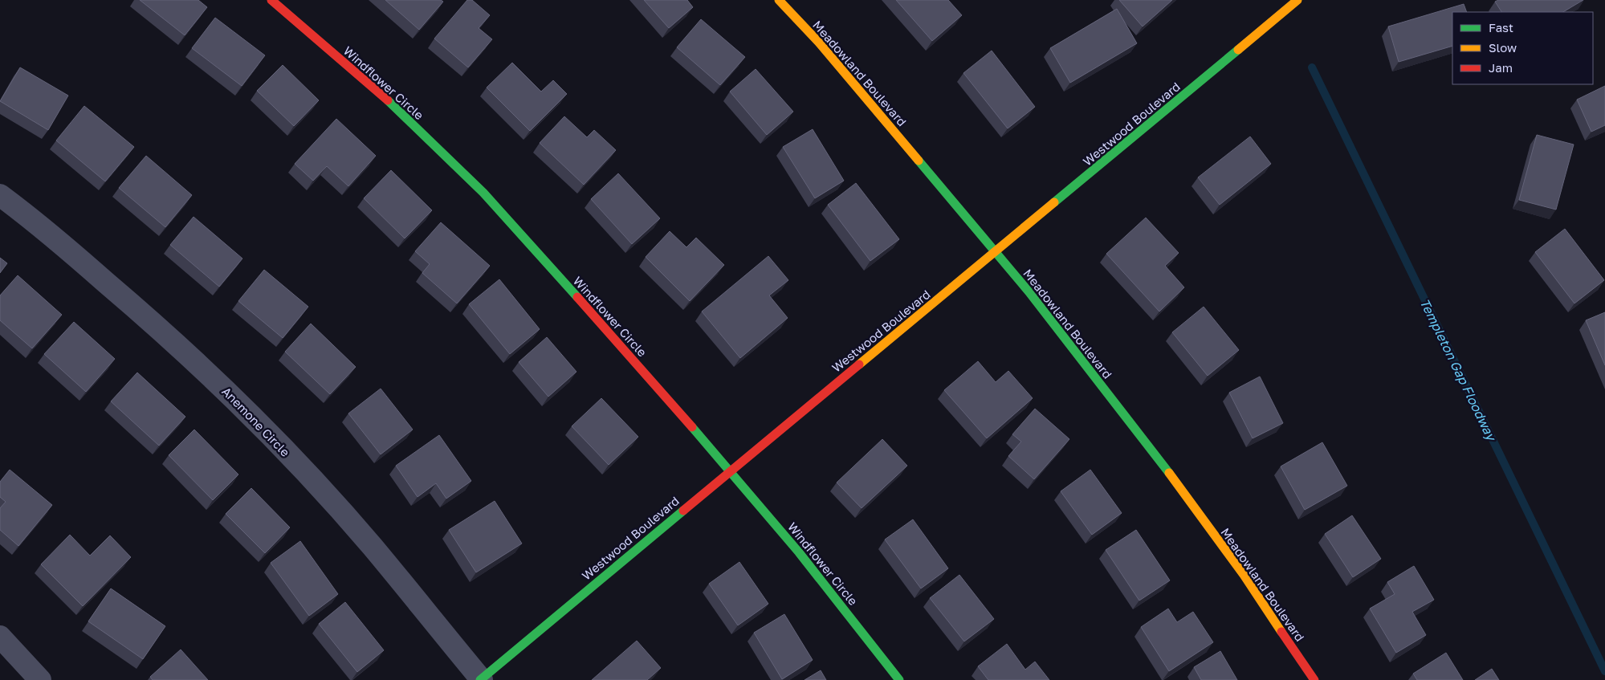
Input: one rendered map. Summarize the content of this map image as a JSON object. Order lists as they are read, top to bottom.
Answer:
{
  "streets": {
    "street": [
      "Meadowland Boulevard",
      "Windflower Circle",
      "Westwood Boulevard",
      "Anemone Circle"
    ]
  },
  "crossings": [
    ["Meadowland Boulevard", "Westwood Boulevard"],
    ["Windflower Circle", "Westwood Boulevard"],
    ["Westwood Boulevard", "Anemone Circle"]
  ],
  "water": ["Templeton Gap Floodway"],
  "legend": ["Fast", "Slow", "Jam"]
}
